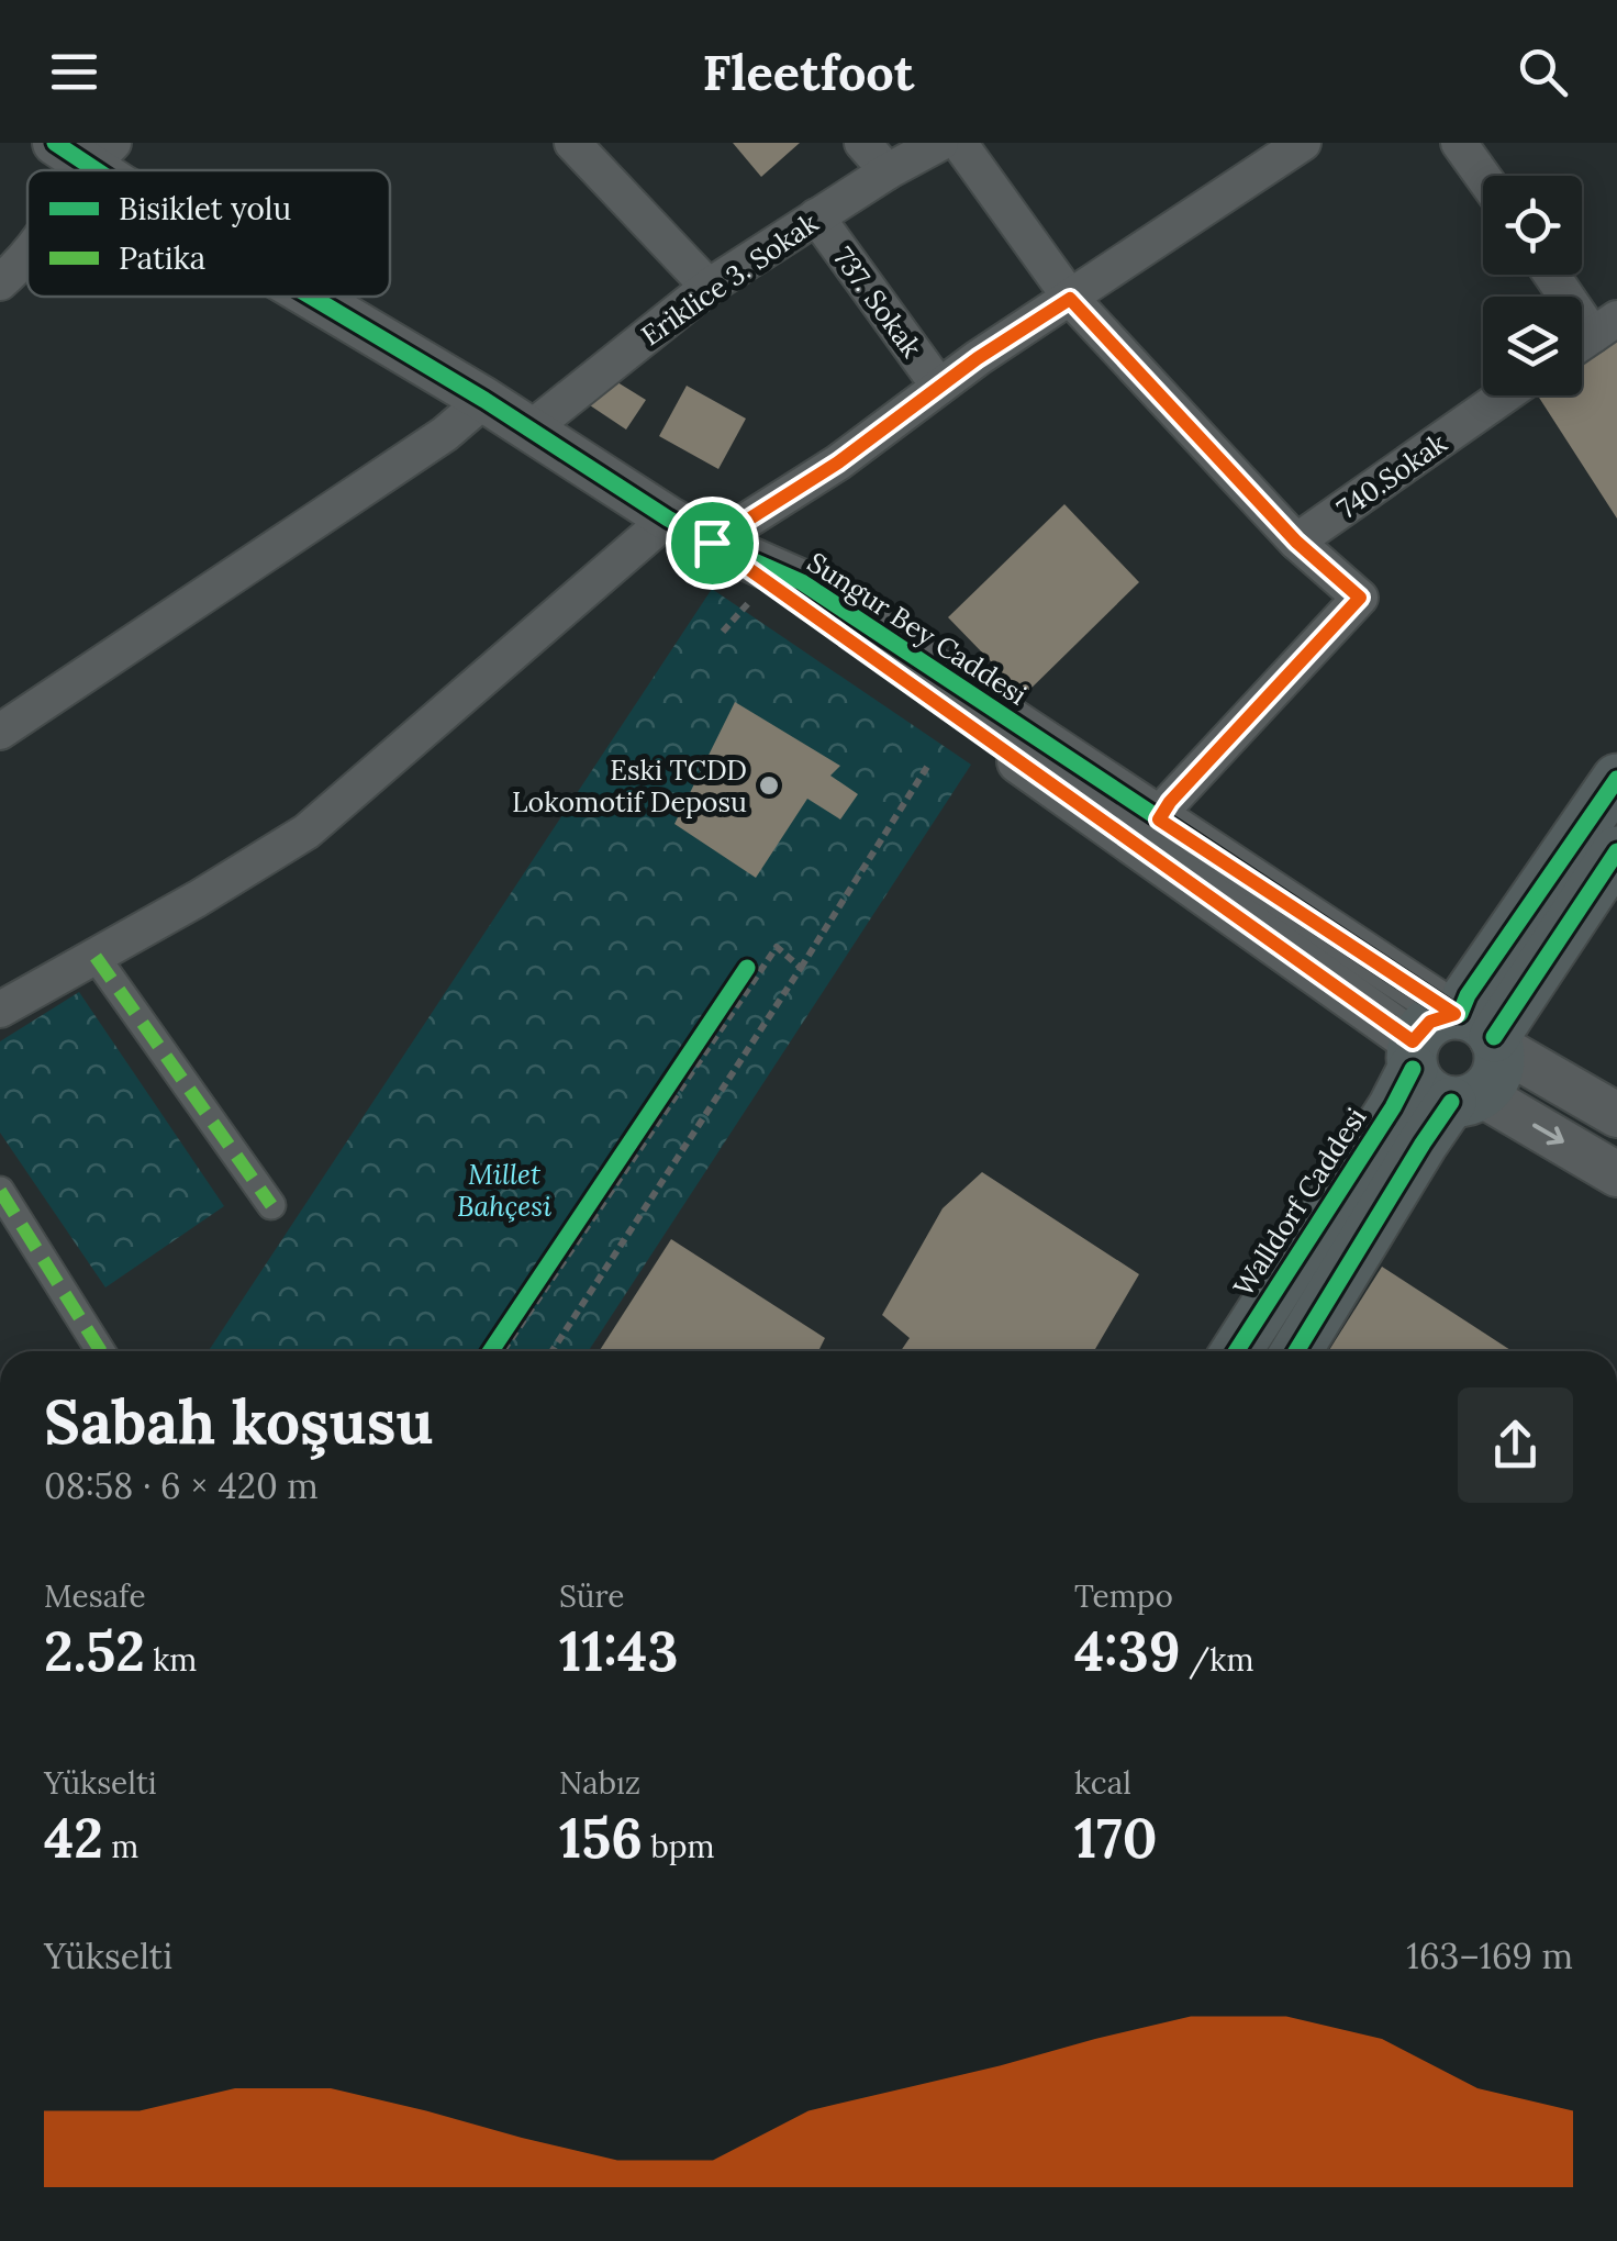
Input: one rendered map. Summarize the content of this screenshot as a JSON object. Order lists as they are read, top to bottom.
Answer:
{
  "streets": {
    "main road": ["Walldorf Caddesi"],
    "street": [
      "Eriklice 3. Sokak",
      "737. Sokak",
      "740.Sokak",
      "Sungur Bey Caddesi"
    ]
  },
  "crossings": [
    ["Eriklice 3. Sokak", "737. Sokak"],
    ["Eriklice 3. Sokak", "Sungur Bey Caddesi"],
    ["Sungur Bey Caddesi", "Walldorf Caddesi"]
  ],
  "parks": ["Millet Bahçesi"],
  "places": ["Eski TCDD Lokomotif Deposu"],
  "legend": ["Bisiklet yolu", "Patika"],
  "page": {
    "header": "Fleetfoot",
    "heading": ["Sabah koşusu", "08:58 · 6 × 420 m"],
    "stats": [
      ["Mesafe", "2.52 km"],
      ["Süre", "11:43"],
      ["Tempo", "4:39 /km"],
      ["Yükselti", "42 m"],
      ["Nabız", "156 bpm"],
      ["kcal", "170"]
    ],
    "chart": ["Yükselti", "163–169 m"]
  }
}
